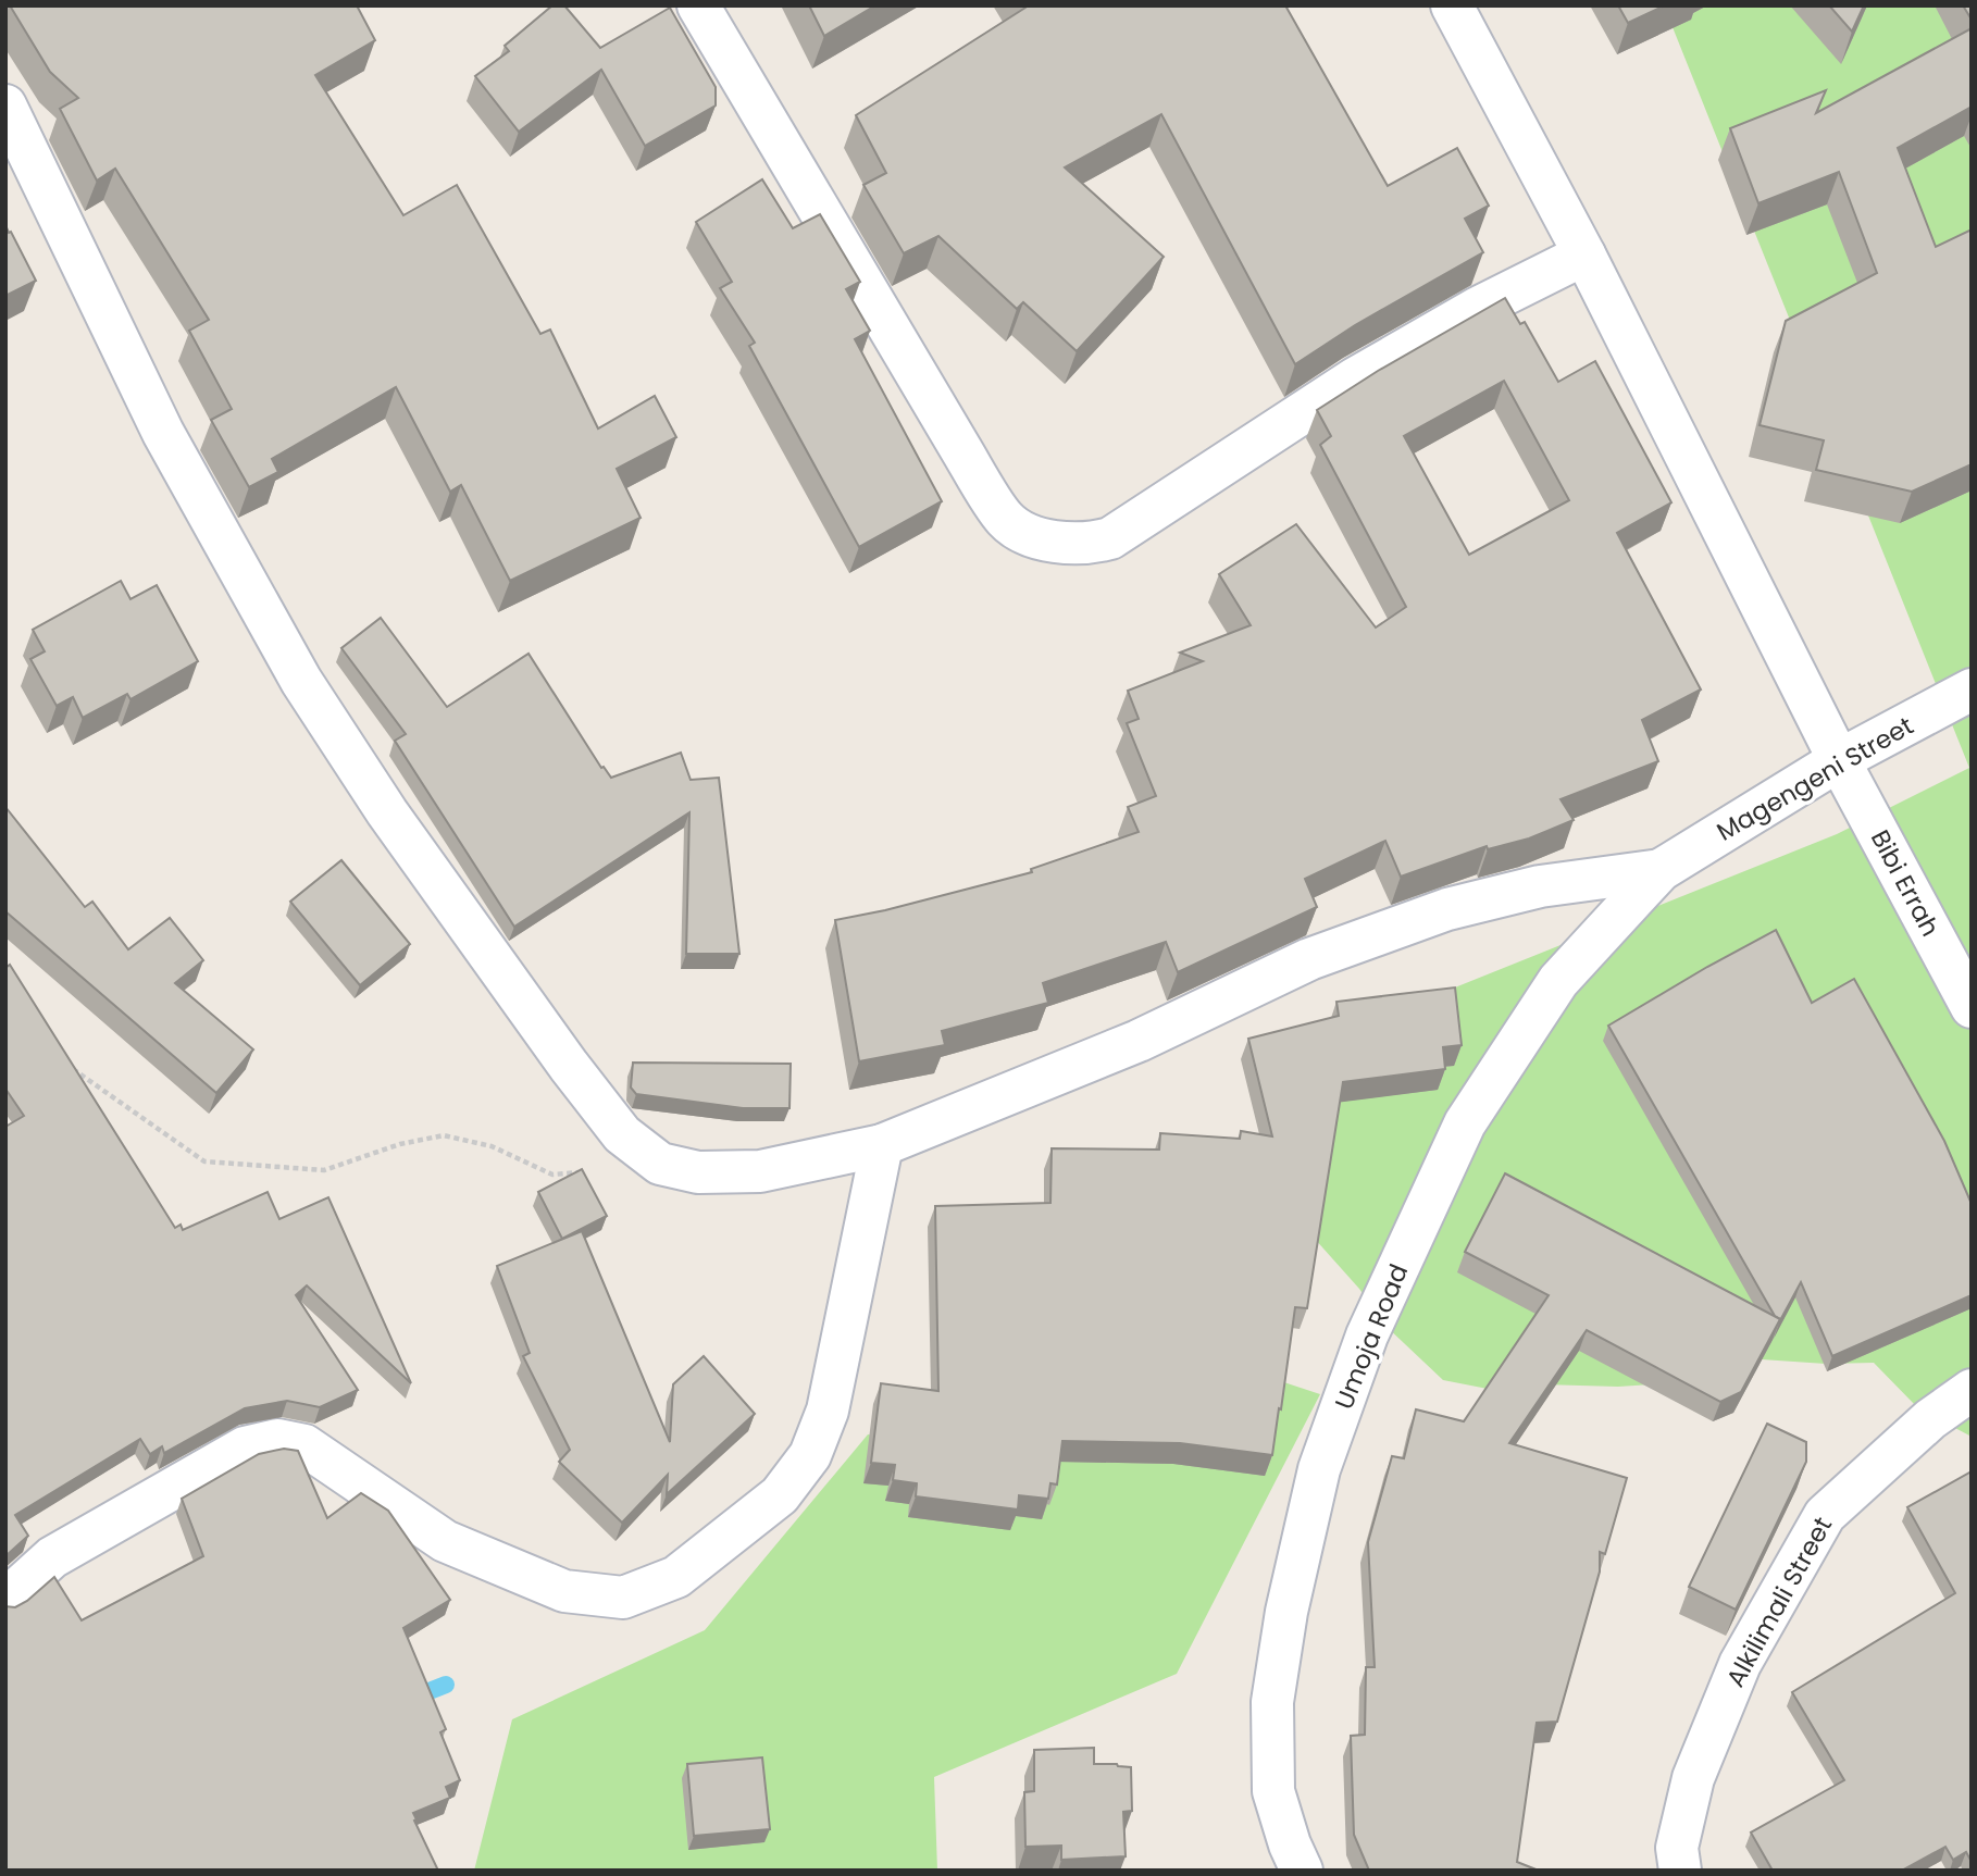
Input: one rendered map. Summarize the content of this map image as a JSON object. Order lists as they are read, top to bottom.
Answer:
{
  "streets": {
    "street": [
      "Magengeni Street",
      "Bibi Errah",
      "Umoja Road",
      "Alkilimali Street"
    ]
  },
  "crossings": [
    ["Magengeni Street", "Bibi Errah"],
    ["Magengeni Street", "Umoja Road"]
  ]
}
